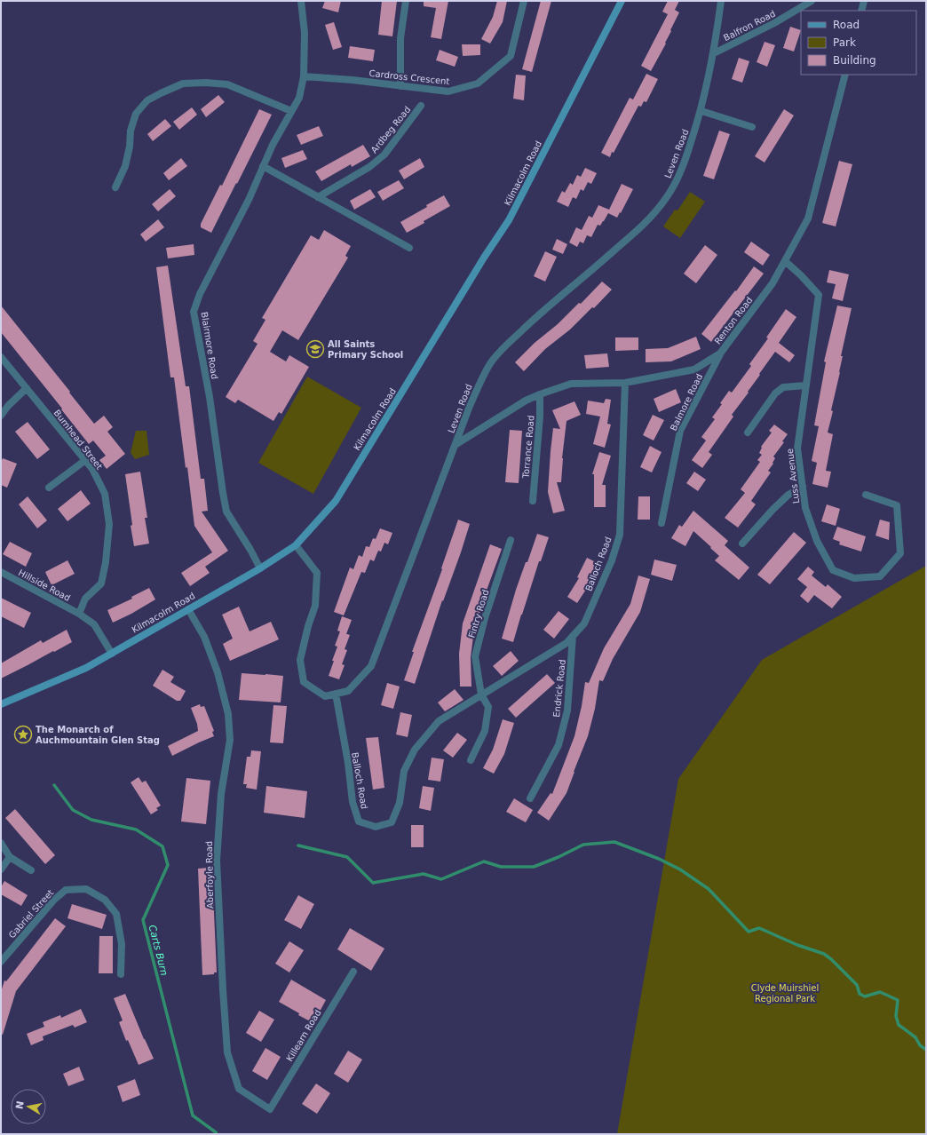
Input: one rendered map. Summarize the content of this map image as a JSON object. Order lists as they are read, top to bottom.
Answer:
{
  "streets": {
    "main road": ["Kilmacolm Road"],
    "street": [
      "Balfron Road",
      "Cardross Crescent",
      "Ardbeg Road",
      "Leven Road",
      "Renton Road",
      "Blairmore Road",
      "Balmore Road",
      "Burnhead Street",
      "Torrance Road",
      "Luss Avenue",
      "Balloch Road",
      "Hillside Road",
      "Fintry Road",
      "Endrick Road",
      "Aberfoyle Road",
      "Gabriel Street",
      "Killearn Road"
    ]
  },
  "crossings": [
    ["Balfron Road", "Leven Road"],
    ["Cardross Crescent", "Blairmore Road"],
    ["Leven Road", "Kilmacolm Road"],
    ["Leven Road", "Renton Road"],
    ["Leven Road", "Balloch Road"],
    ["Kilmacolm Road", "Blairmore Road"],
    ["Kilmacolm Road", "Aberfoyle Road"],
    ["Renton Road", "Balmore Road"],
    ["Renton Road", "Torrance Road"],
    ["Renton Road", "Luss Avenue"],
    ["Renton Road", "Balloch Road"],
    ["Burnhead Street", "Hillside Road"],
    ["Balloch Road", "Fintry Road"],
    ["Balloch Road", "Endrick Road"],
    ["Aberfoyle Road", "Killearn Road"]
  ],
  "water": ["Carts Burn"],
  "parks": ["Clyde Muirshiel Regional Park"],
  "places": {
    "school or university": ["All Saints Primary School"],
    "place": ["The Monarch of Auchmountain Glen Stag"]
  },
  "legend": ["Road", "Park", "Building"],
  "north": "left"
}
